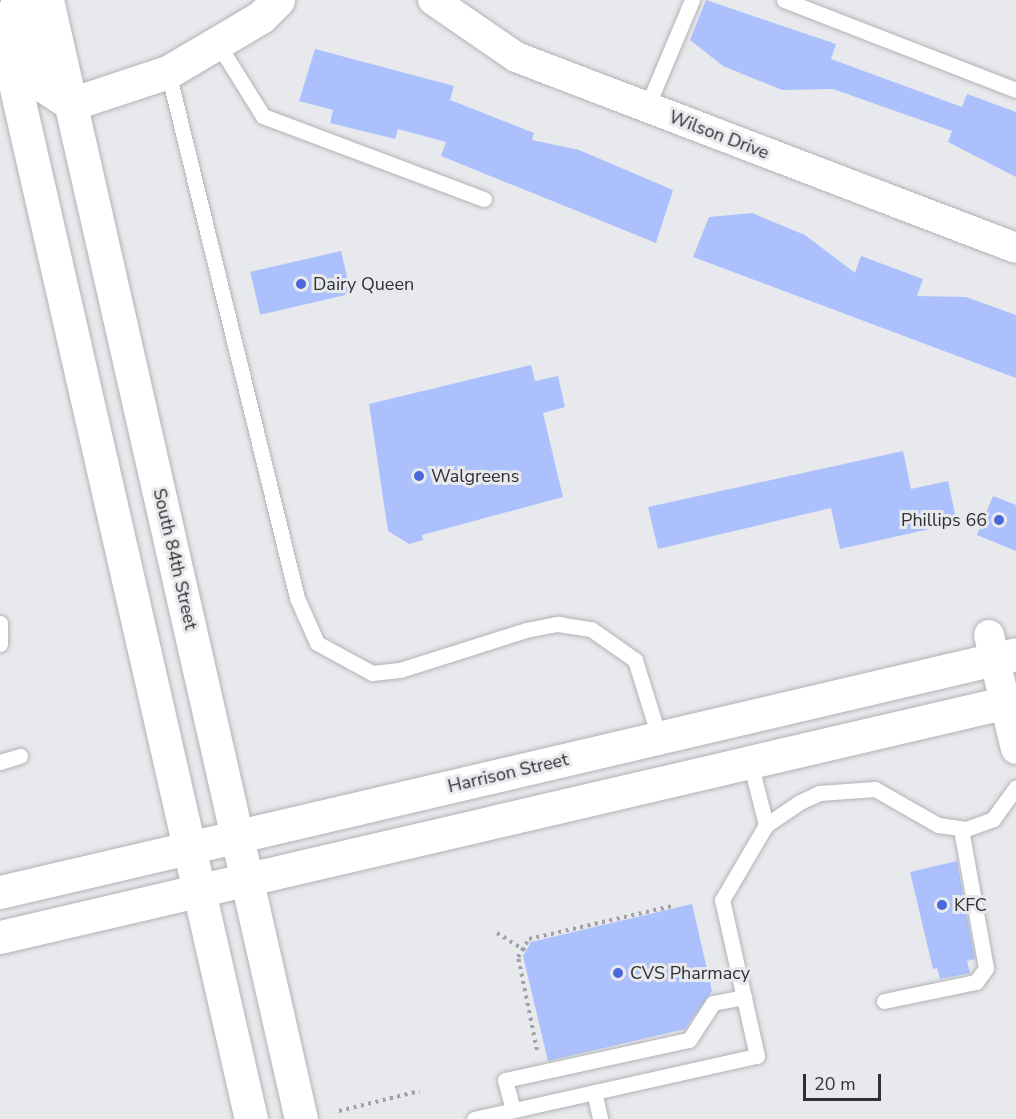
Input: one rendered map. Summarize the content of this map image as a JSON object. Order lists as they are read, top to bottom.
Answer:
{
  "streets": {
    "main road": ["South 84th Street", "Harrison Street"],
    "street": ["Wilson Drive"]
  },
  "crossings": [
    ["South 84th Street", "Harrison Street"]
  ],
  "places": [
    "Dairy Queen",
    "Walgreens",
    "Phillips 66",
    "KFC",
    "CVS Pharmacy"
  ],
  "scale_bar": "20 m"
}
